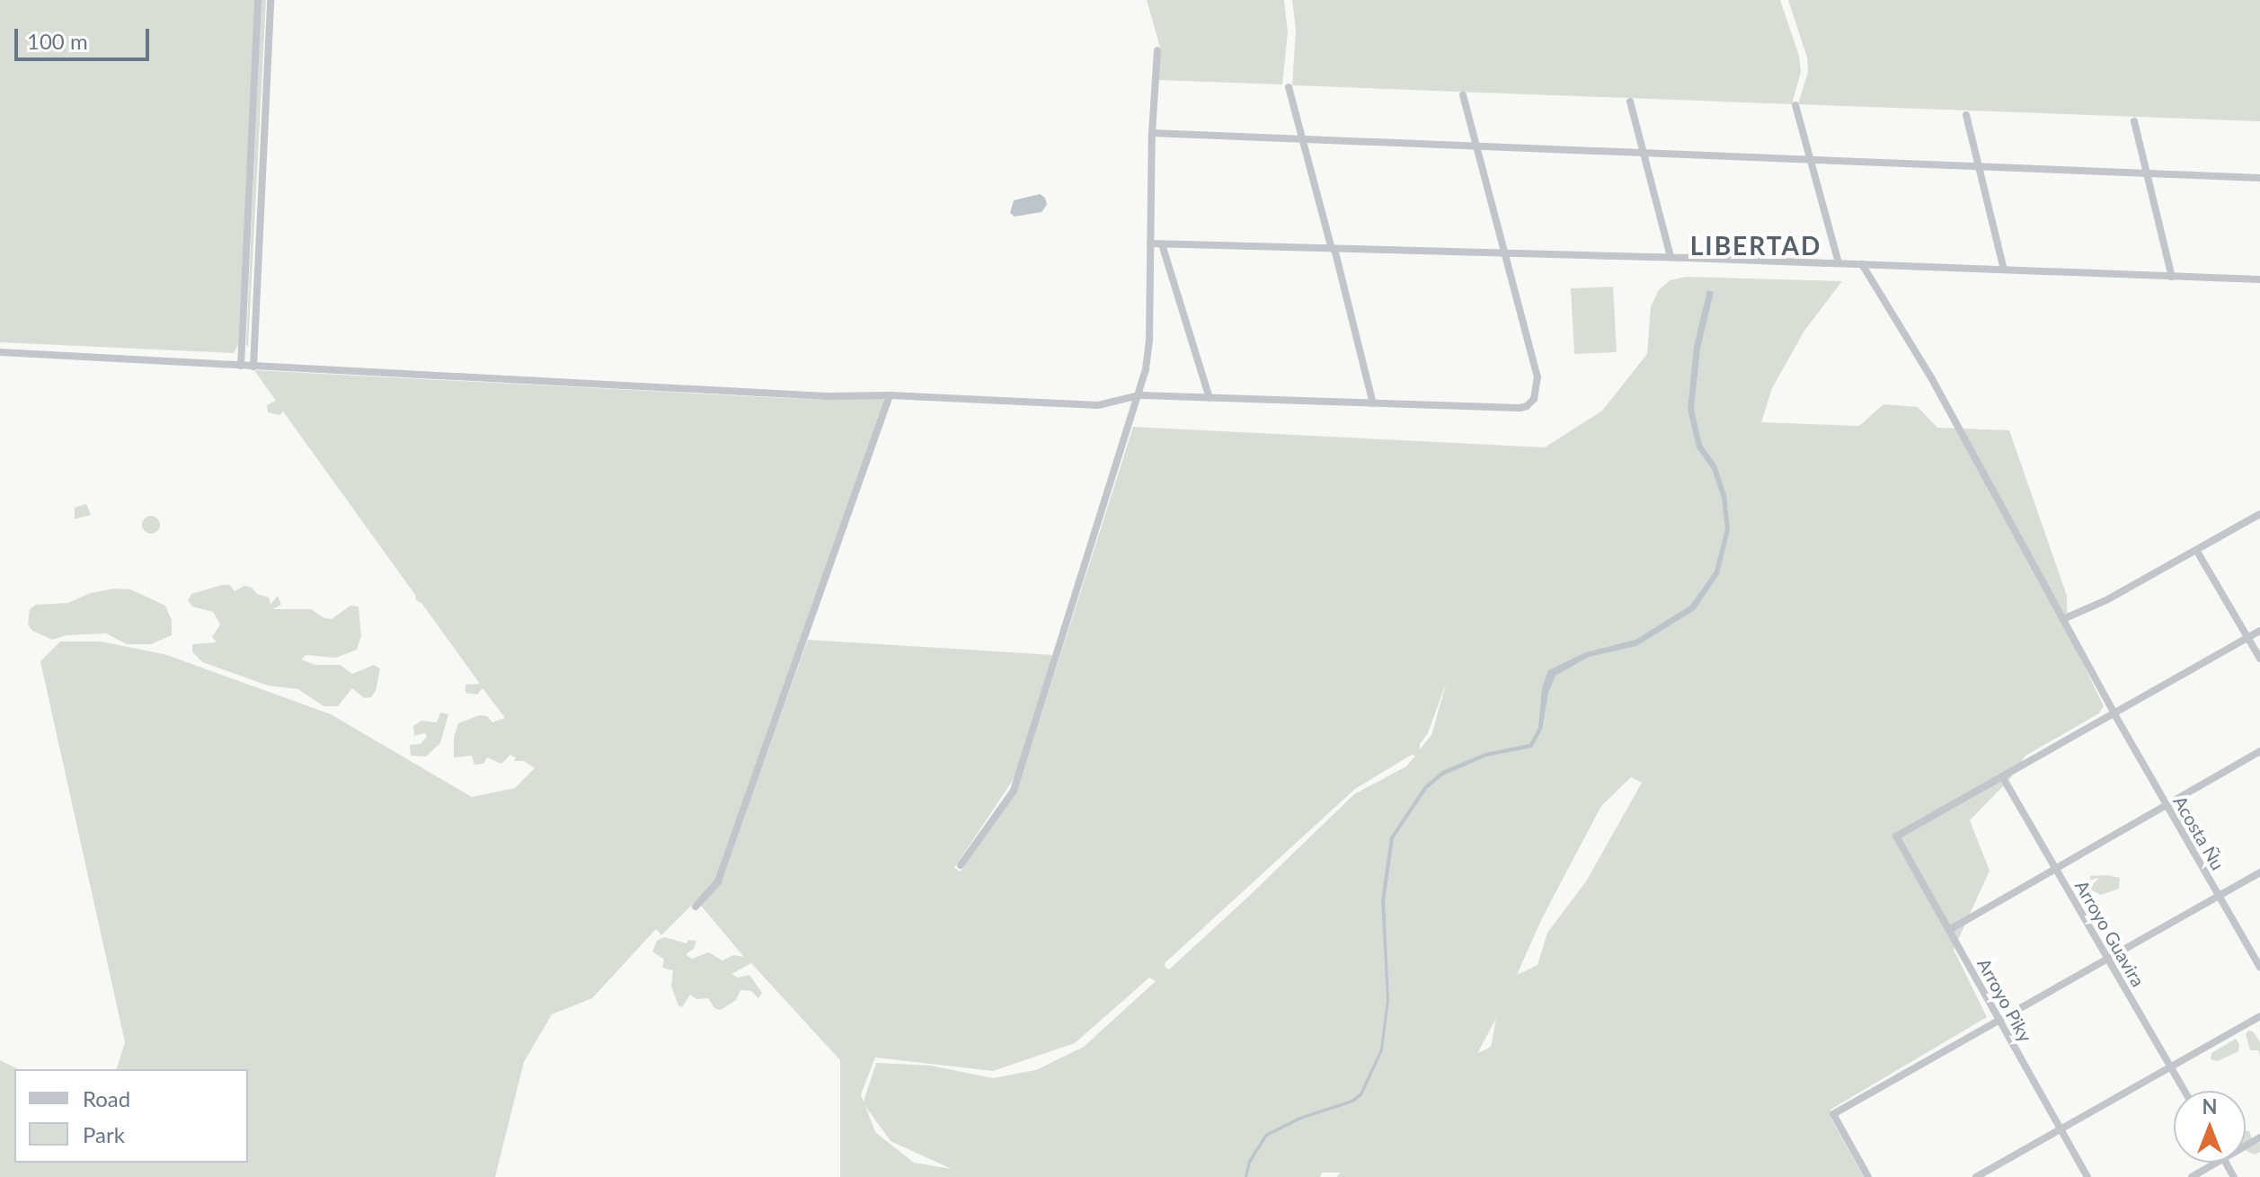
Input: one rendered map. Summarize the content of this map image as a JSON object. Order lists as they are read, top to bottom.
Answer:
{
  "streets": {
    "street": ["Acosta Ñu", "Arroyo Guavira", "Arroyo Piky"]
  },
  "crossings": [
    ["Arroyo Guavira", "Arroyo Piky"]
  ],
  "districts": ["LIBERTAD"],
  "legend": ["Road", "Park"],
  "scale_bar": "100 m",
  "north": "top"
}
